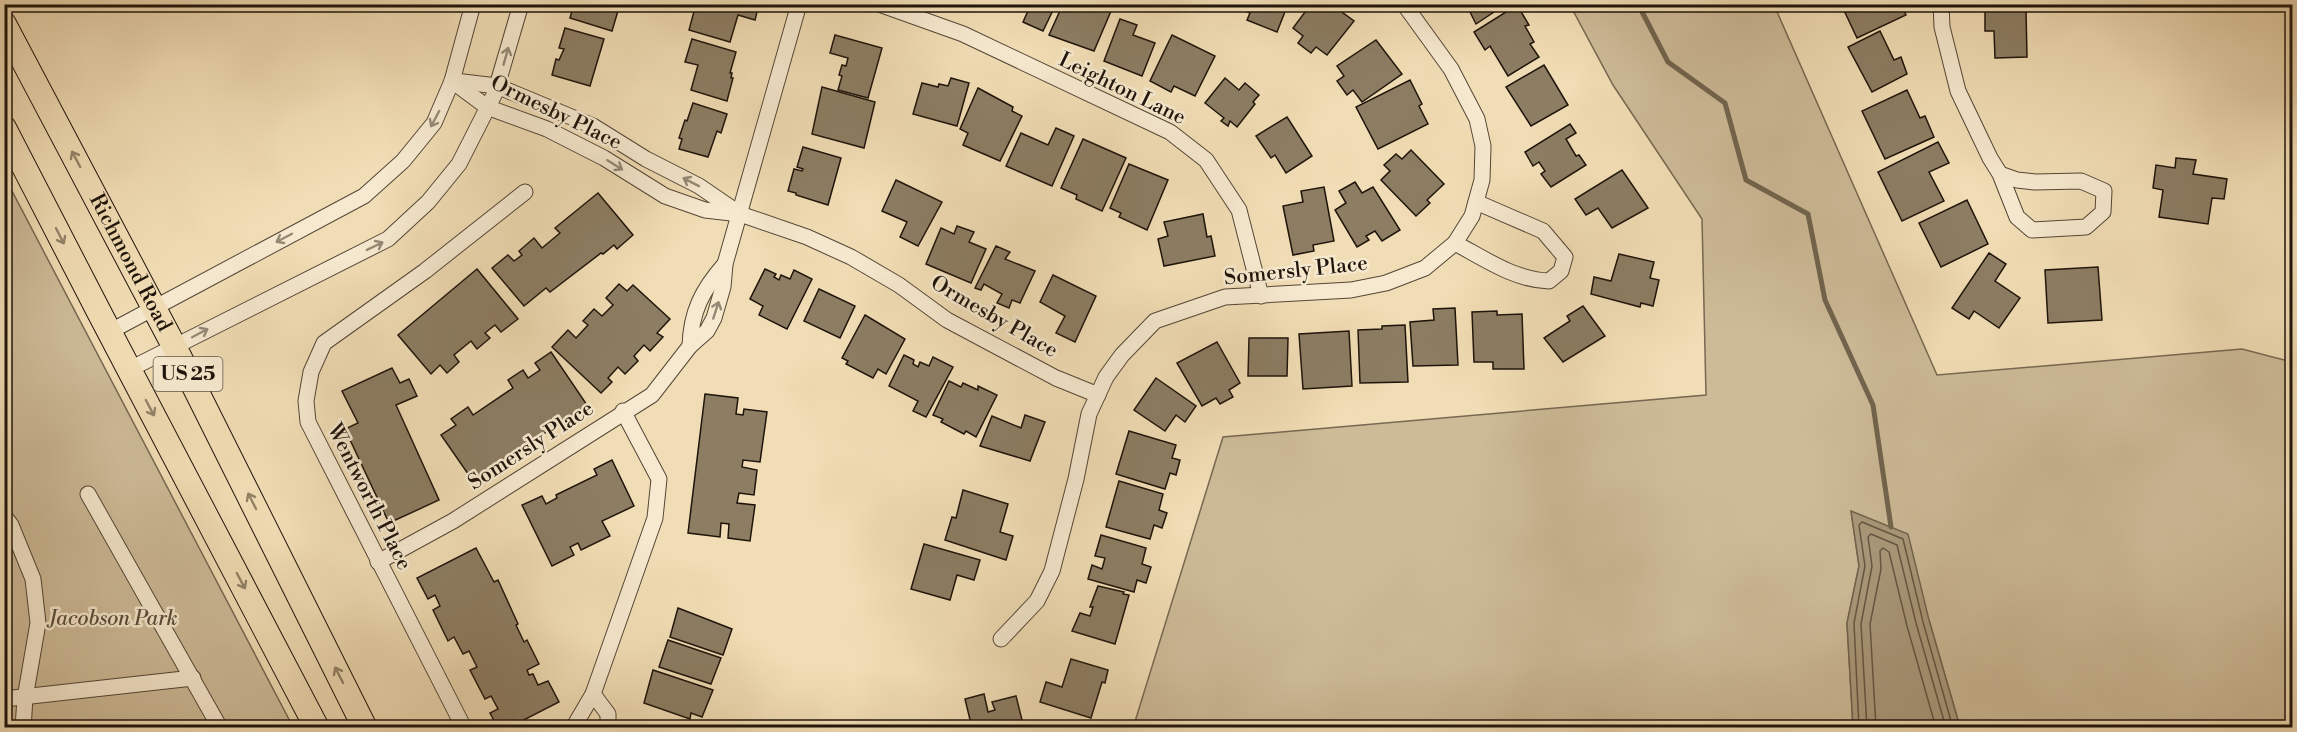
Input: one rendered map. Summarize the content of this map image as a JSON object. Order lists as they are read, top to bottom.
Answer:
{
  "streets": {
    "highway": ["Richmond Road", "US 25"],
    "street": [
      "Leighton Lane",
      "Ormesby Place",
      "Somersly Place",
      "Wentworth Place"
    ]
  },
  "crossings": [
    ["Leighton Lane", "Somersly Place"],
    ["Ormesby Place", "Somersly Place"],
    ["Somersly Place", "Wentworth Place"]
  ],
  "parks": ["Jacobson Park"]
}
